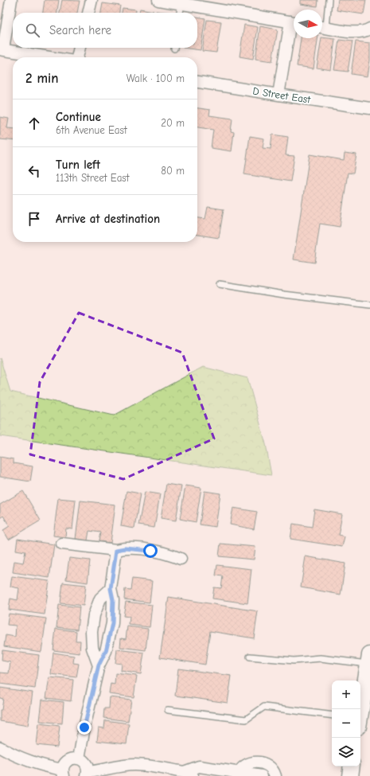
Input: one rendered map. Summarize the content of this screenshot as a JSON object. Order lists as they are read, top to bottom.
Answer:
{
  "streets": {
    "street": ["D Street East"]
  },
  "north": "right",
  "page": {
    "search": "Search here",
    "heading": ["2 min", "Walk · 100 m"],
    "list": [
      ["Continue", "6th Avenue East", "20 m"],
      ["Turn left", "113th Street East", "80 m"],
      "Arrive at destination"
    ],
    "map_buttons": ["+", "−"]
  }
}
